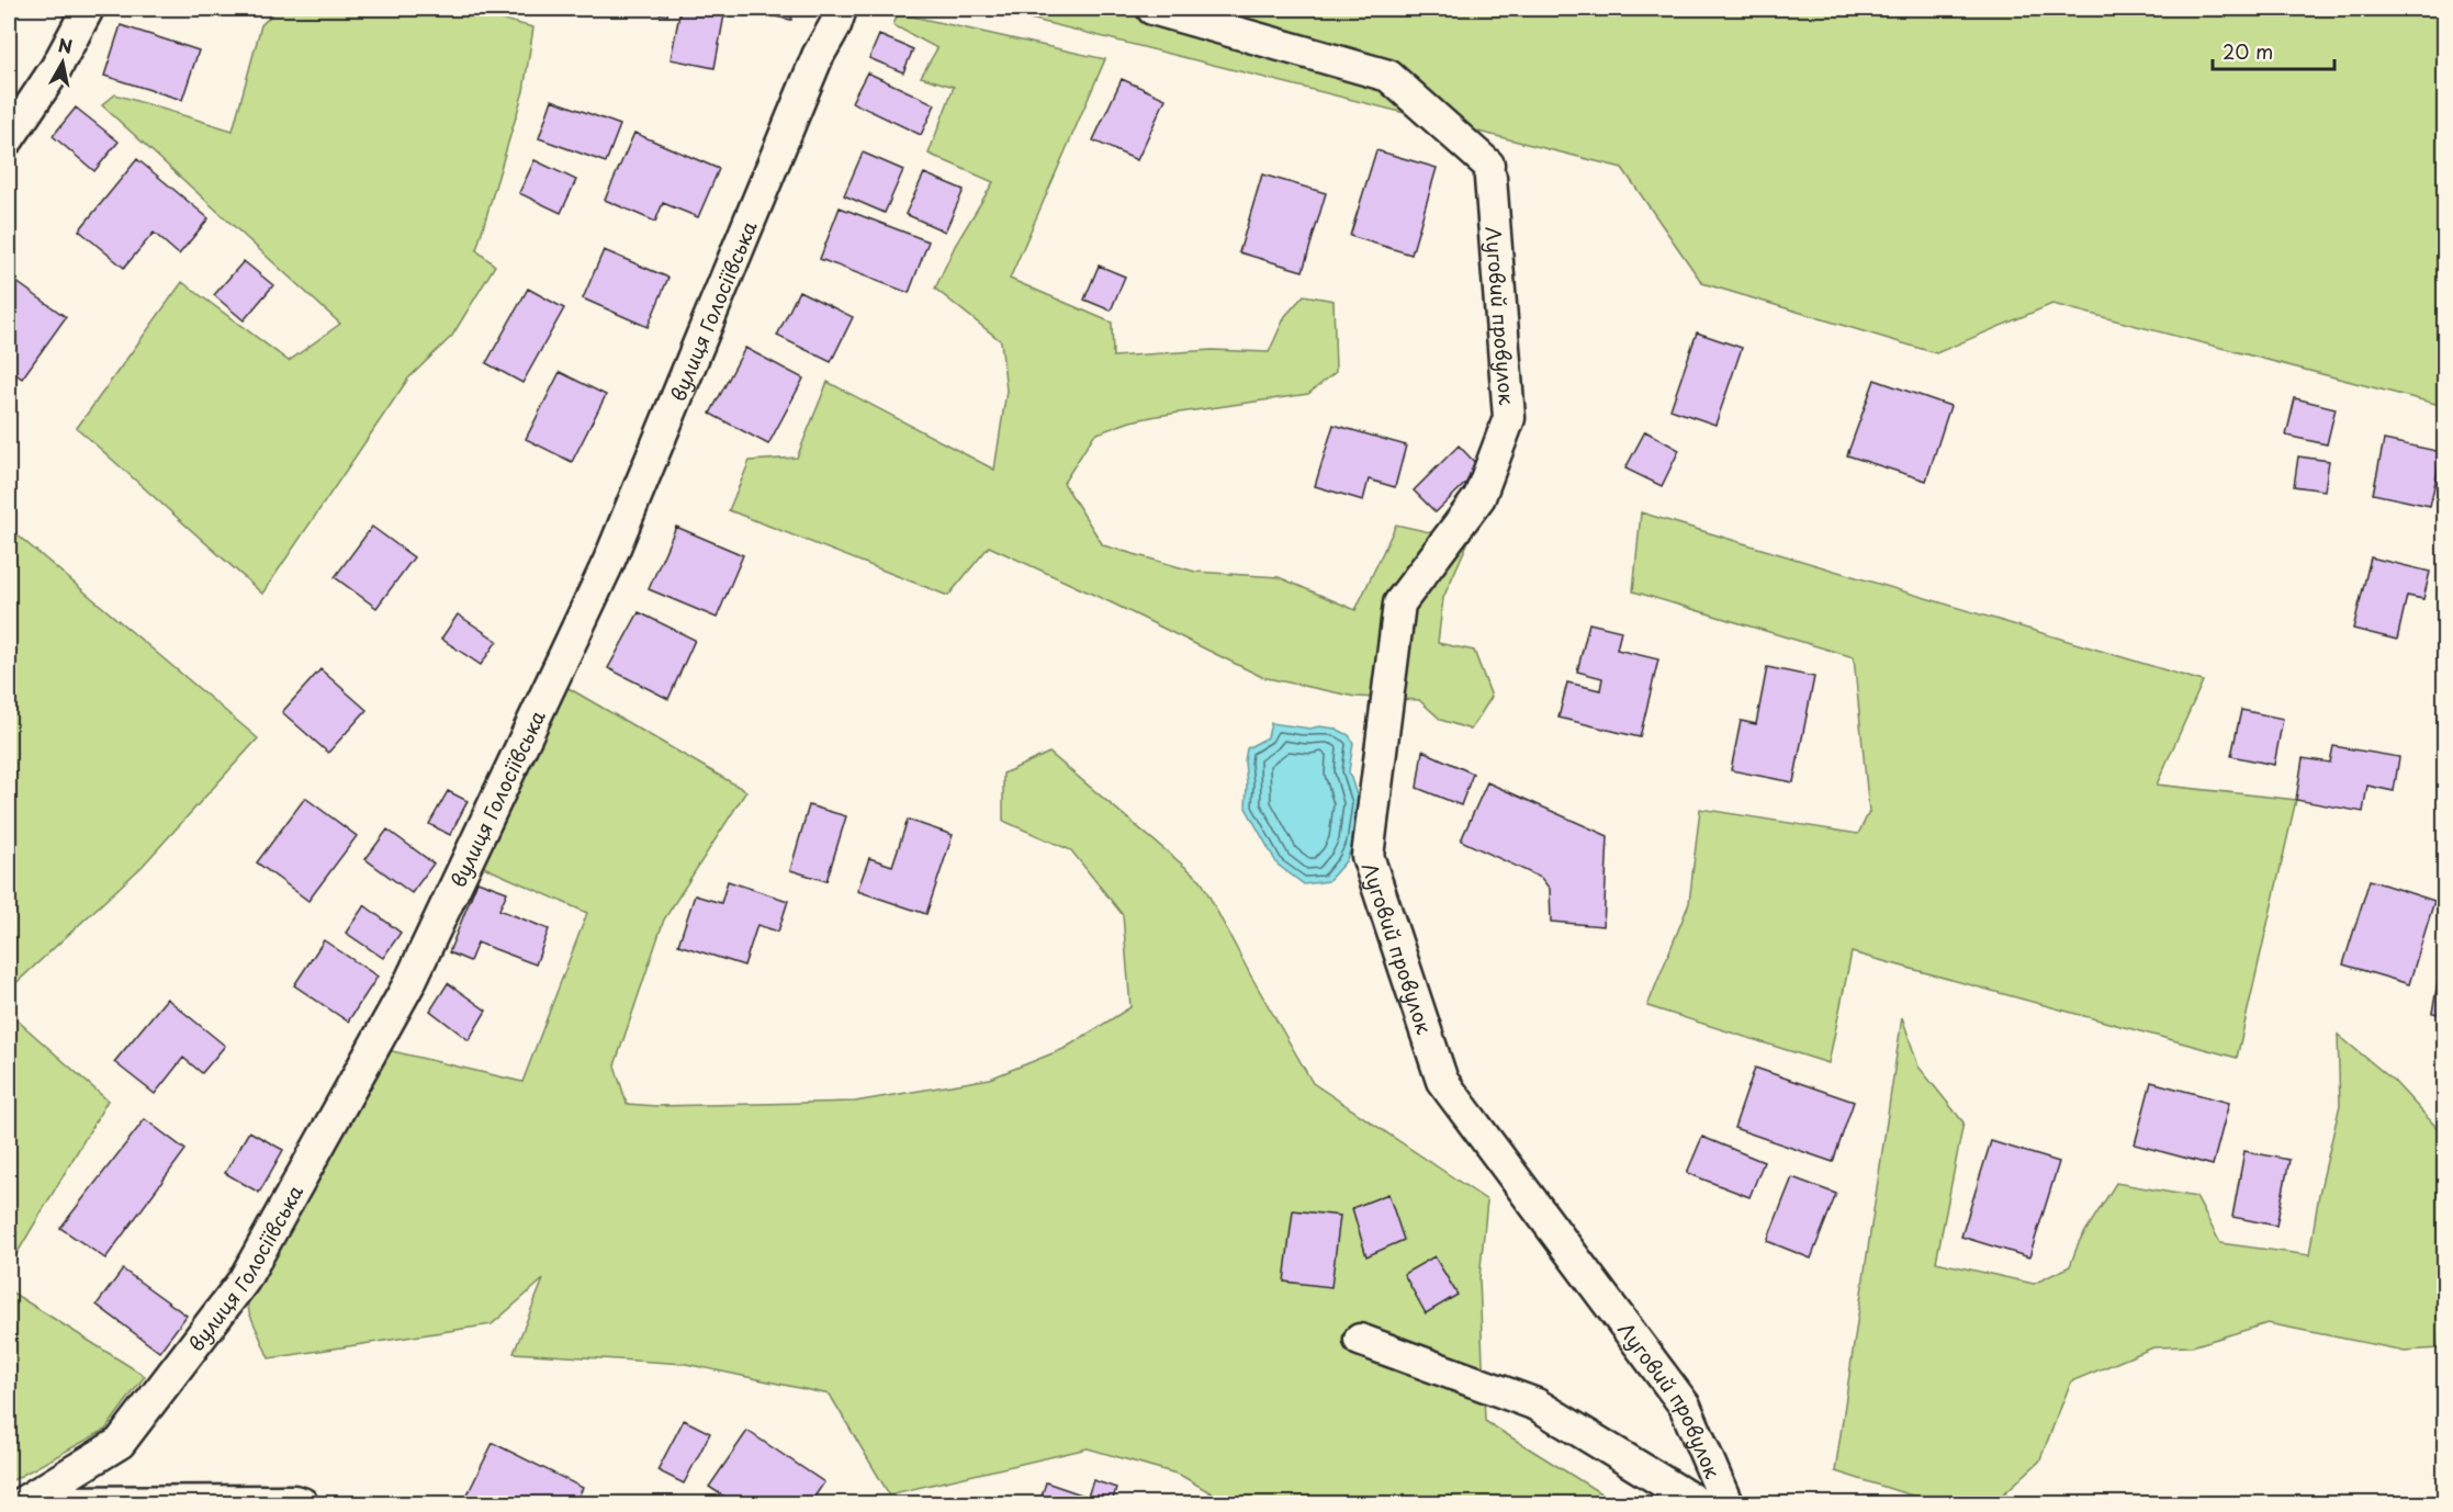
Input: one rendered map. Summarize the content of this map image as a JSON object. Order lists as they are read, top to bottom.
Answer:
{
  "streets": {
    "street": ["вулиця Голосіївська", "Луговий провулок"]
  },
  "scale_bar": "20 m",
  "north": "top"
}
